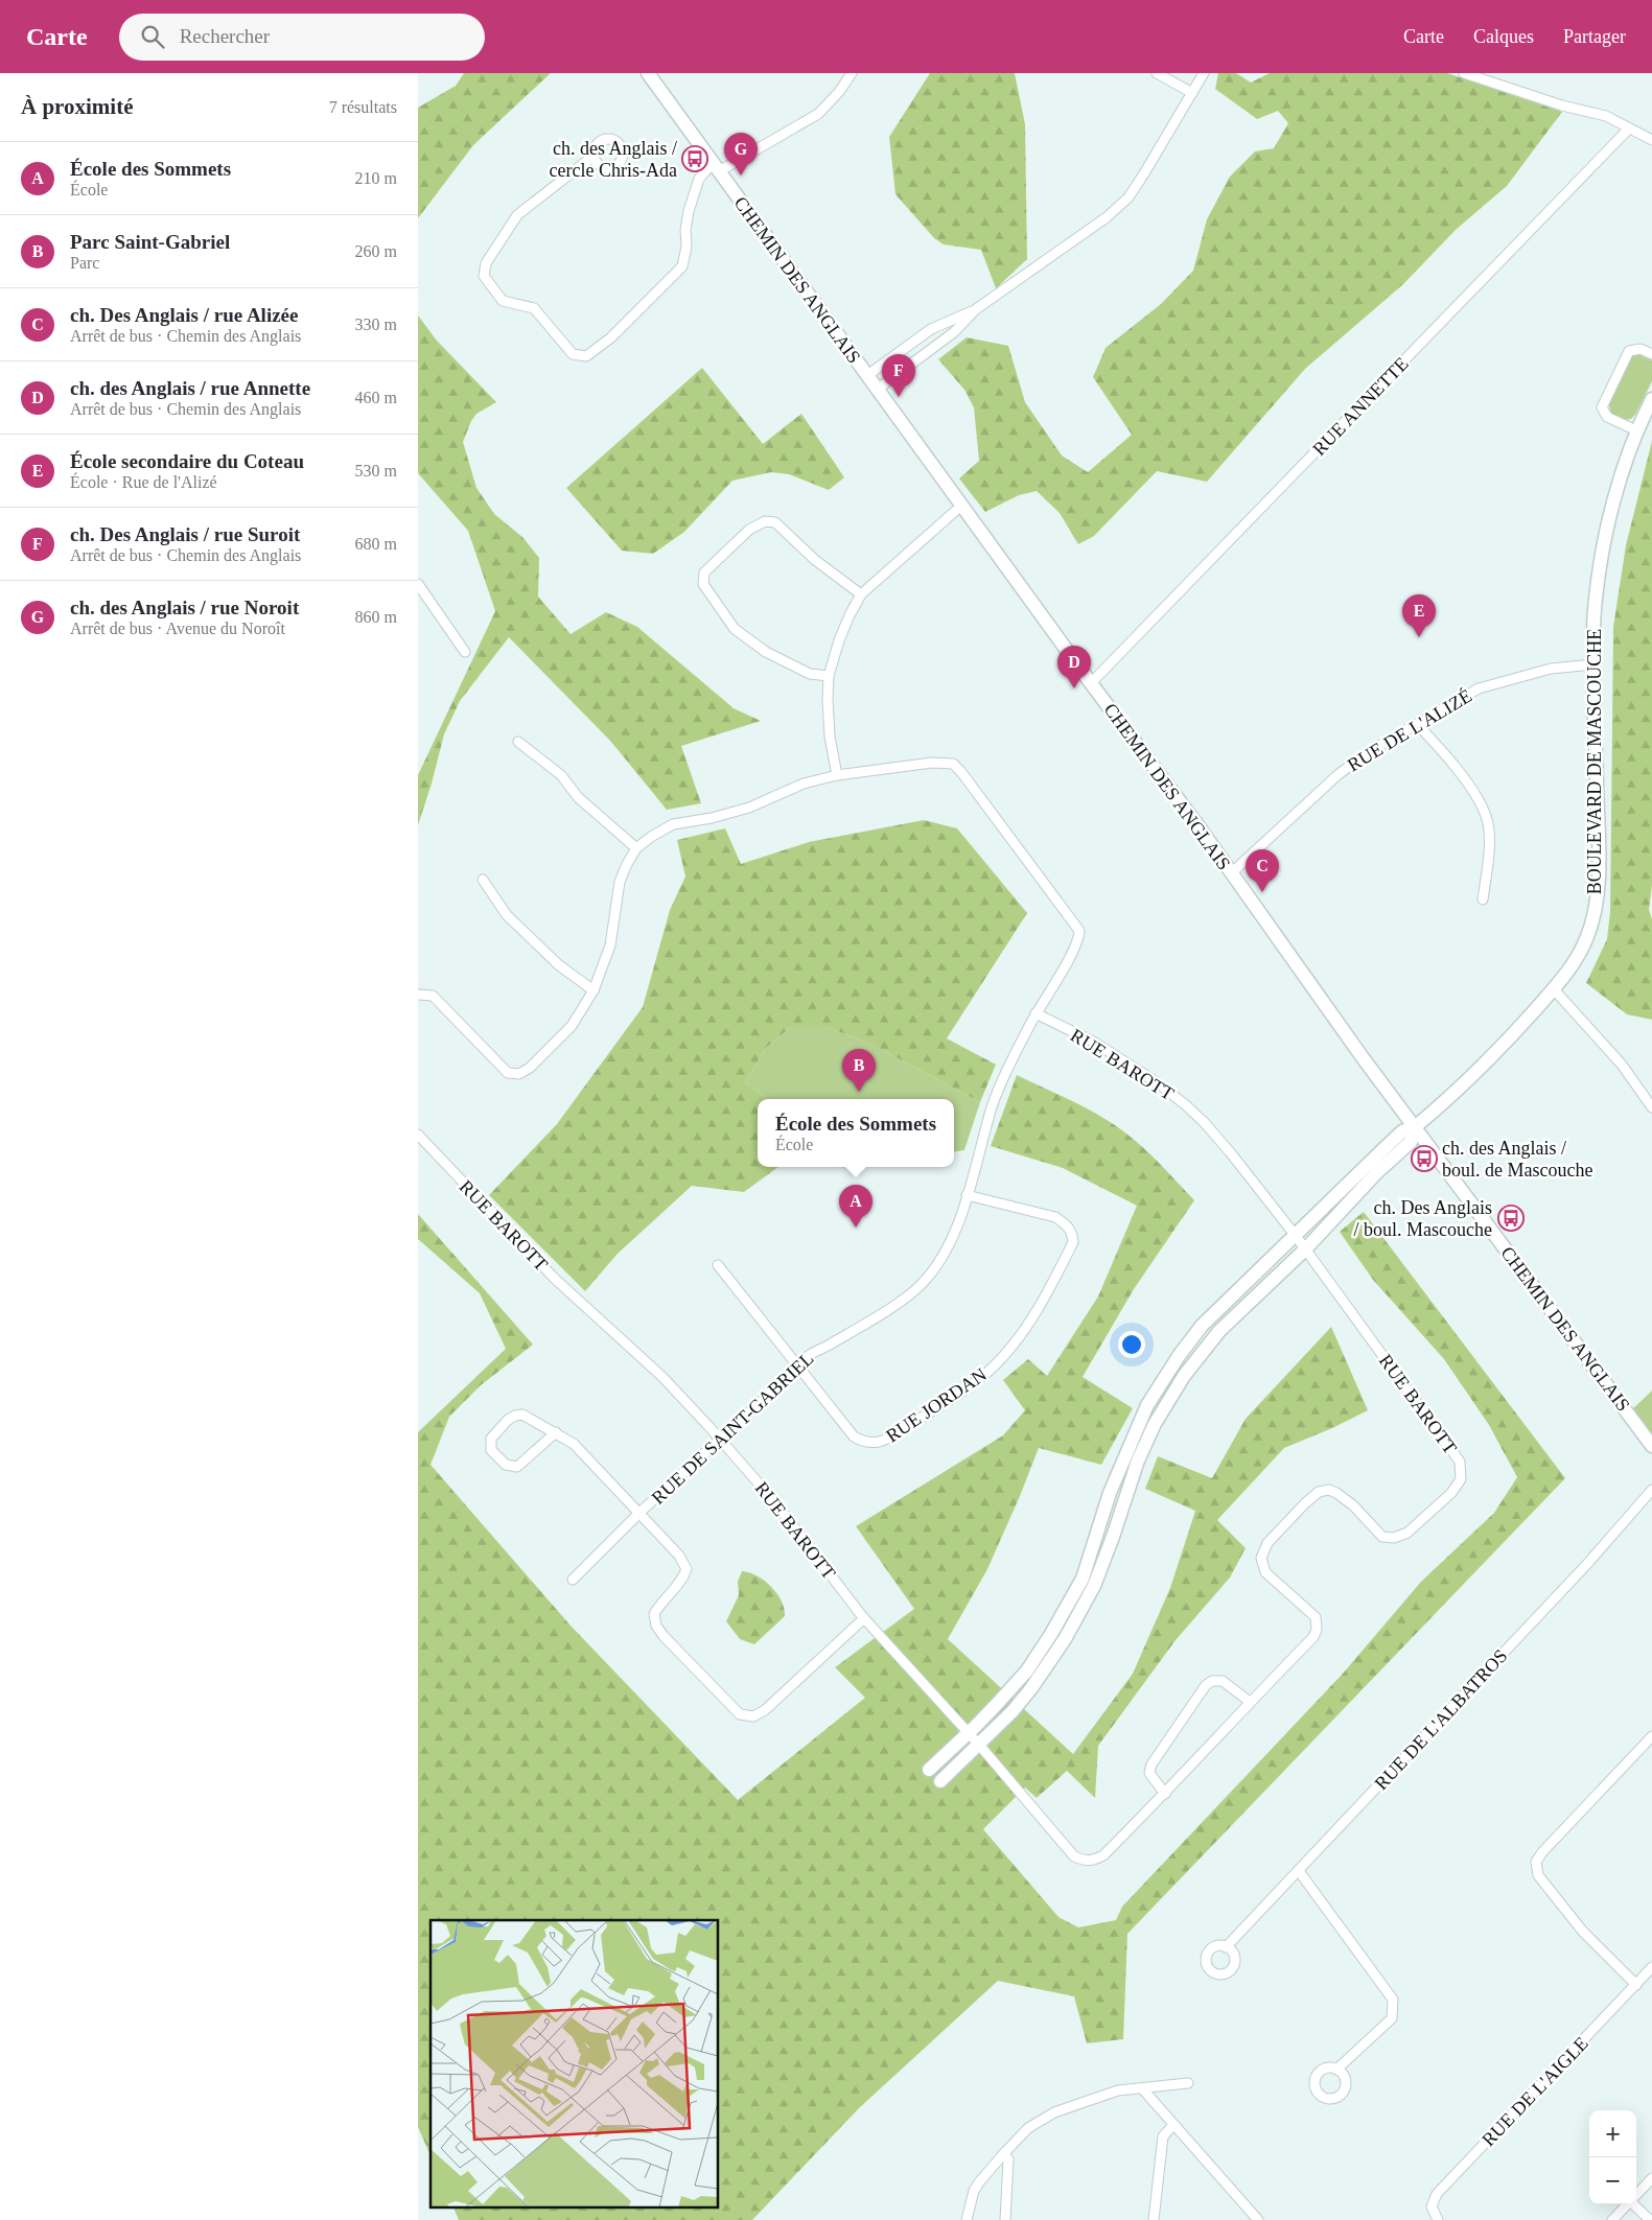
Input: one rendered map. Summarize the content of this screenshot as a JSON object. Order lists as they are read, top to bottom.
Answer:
{
  "streets": {
    "street": [
      "CHEMIN DES ANGLAIS",
      "RUE ANNETTE",
      "RUE DE L'ALIZÉ",
      "BOULEVARD DE MASCOUCHE",
      "RUE BAROTT",
      "RUE JORDAN",
      "RUE DE SAINT-GABRIEL",
      "RUE DE L'ALBATROS",
      "RUE DE L'AIGLE"
    ]
  },
  "crossings": [
    ["CHEMIN DES ANGLAIS", "RUE ANNETTE"],
    ["CHEMIN DES ANGLAIS", "RUE DE L'ALIZÉ"],
    ["CHEMIN DES ANGLAIS", "BOULEVARD DE MASCOUCHE"],
    ["RUE DE L'ALIZÉ", "BOULEVARD DE MASCOUCHE"],
    ["BOULEVARD DE MASCOUCHE", "RUE BAROTT"],
    ["RUE BAROTT", "RUE DE SAINT-GABRIEL"],
    ["RUE JORDAN", "RUE DE SAINT-GABRIEL"]
  ],
  "places": {
    "bus stop": ["ch. des Anglais / cercle Chris-Ada", "ch. des Anglais / boul. de Mascouche", "ch. Des Anglais / boul. Mascouche"]
  },
  "page": {
    "header": "Carte",
    "search": "Rechercher",
    "nav": ["Carte", "Calques", "Partager"],
    "heading": ["À proximité", "7 résultats"],
    "pins": [
      "G",
      "F",
      "E",
      "D",
      "C",
      "B",
      "A"
    ],
    "list": [
      {
        "mark": "A",
        "name": "École des Sommets",
        "note": "École",
        "value": "210 m"
      },
      {
        "mark": "B",
        "name": "Parc Saint-Gabriel",
        "note": "Parc",
        "value": "260 m"
      },
      {
        "mark": "C",
        "name": "ch. Des Anglais / rue Alizée",
        "note": "Arrêt de bus · Chemin des Anglais",
        "value": "330 m"
      },
      {
        "mark": "D",
        "name": "ch. des Anglais / rue Annette",
        "note": "Arrêt de bus · Chemin des Anglais",
        "value": "460 m"
      },
      {
        "mark": "E",
        "name": "École secondaire du Coteau",
        "note": "École · Rue de l'Alizé",
        "value": "530 m"
      },
      {
        "mark": "F",
        "name": "ch. Des Anglais / rue Suroit",
        "note": "Arrêt de bus · Chemin des Anglais",
        "value": "680 m"
      },
      {
        "mark": "G",
        "name": "ch. des Anglais / rue Noroit",
        "note": "Arrêt de bus · Avenue du Noroît",
        "value": "860 m"
      }
    ],
    "popup": ["École des Sommets", "École"],
    "map_buttons": ["+", "−"]
  }
}
